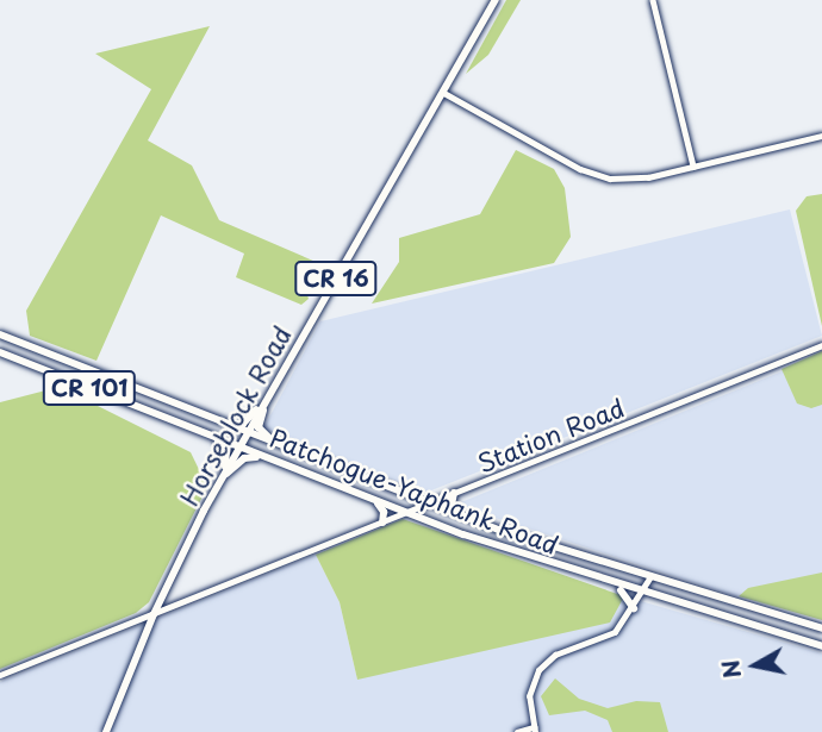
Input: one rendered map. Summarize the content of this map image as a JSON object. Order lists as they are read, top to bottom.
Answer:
{
  "streets": {
    "main road": [
      "CR 16",
      "CR 101",
      "Horseblock Road",
      "Station Road",
      "Patchogue-Yaphank Road"
    ]
  },
  "crossings": [
    ["Horseblock Road", "Station Road"],
    ["Horseblock Road", "Patchogue-Yaphank Road"],
    ["Station Road", "Patchogue-Yaphank Road"]
  ],
  "north": "left"
}
